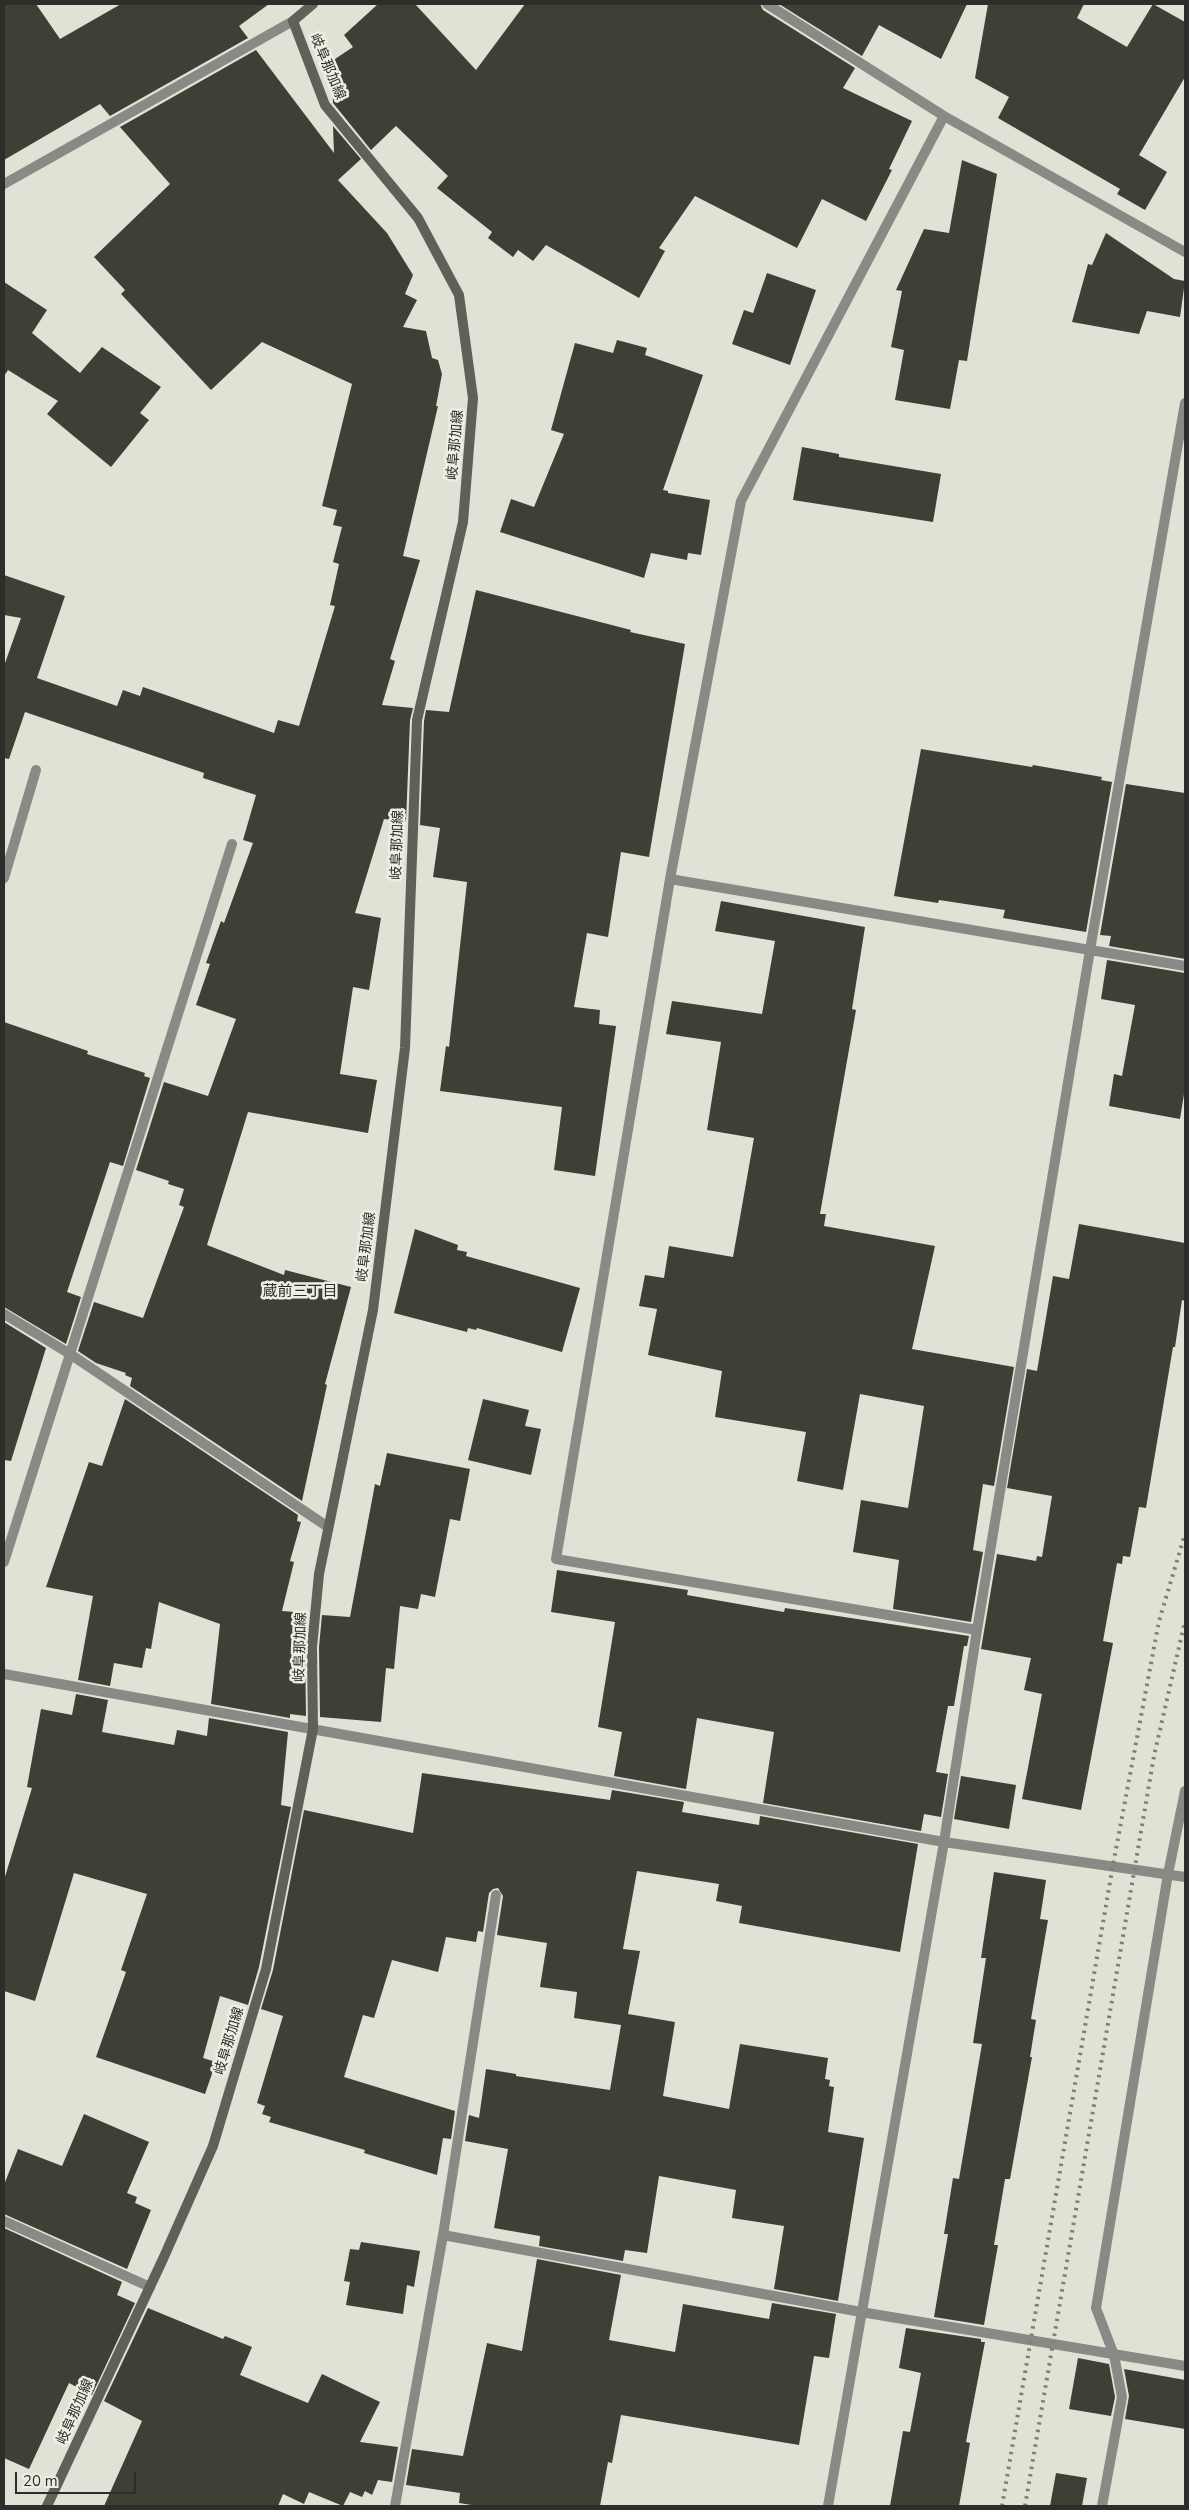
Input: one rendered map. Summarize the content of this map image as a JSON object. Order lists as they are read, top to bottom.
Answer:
{
  "streets": {
    "main road": ["岐阜那加線"]
  },
  "districts": ["蔵前三丁目"],
  "scale_bar": "20 m"
}
